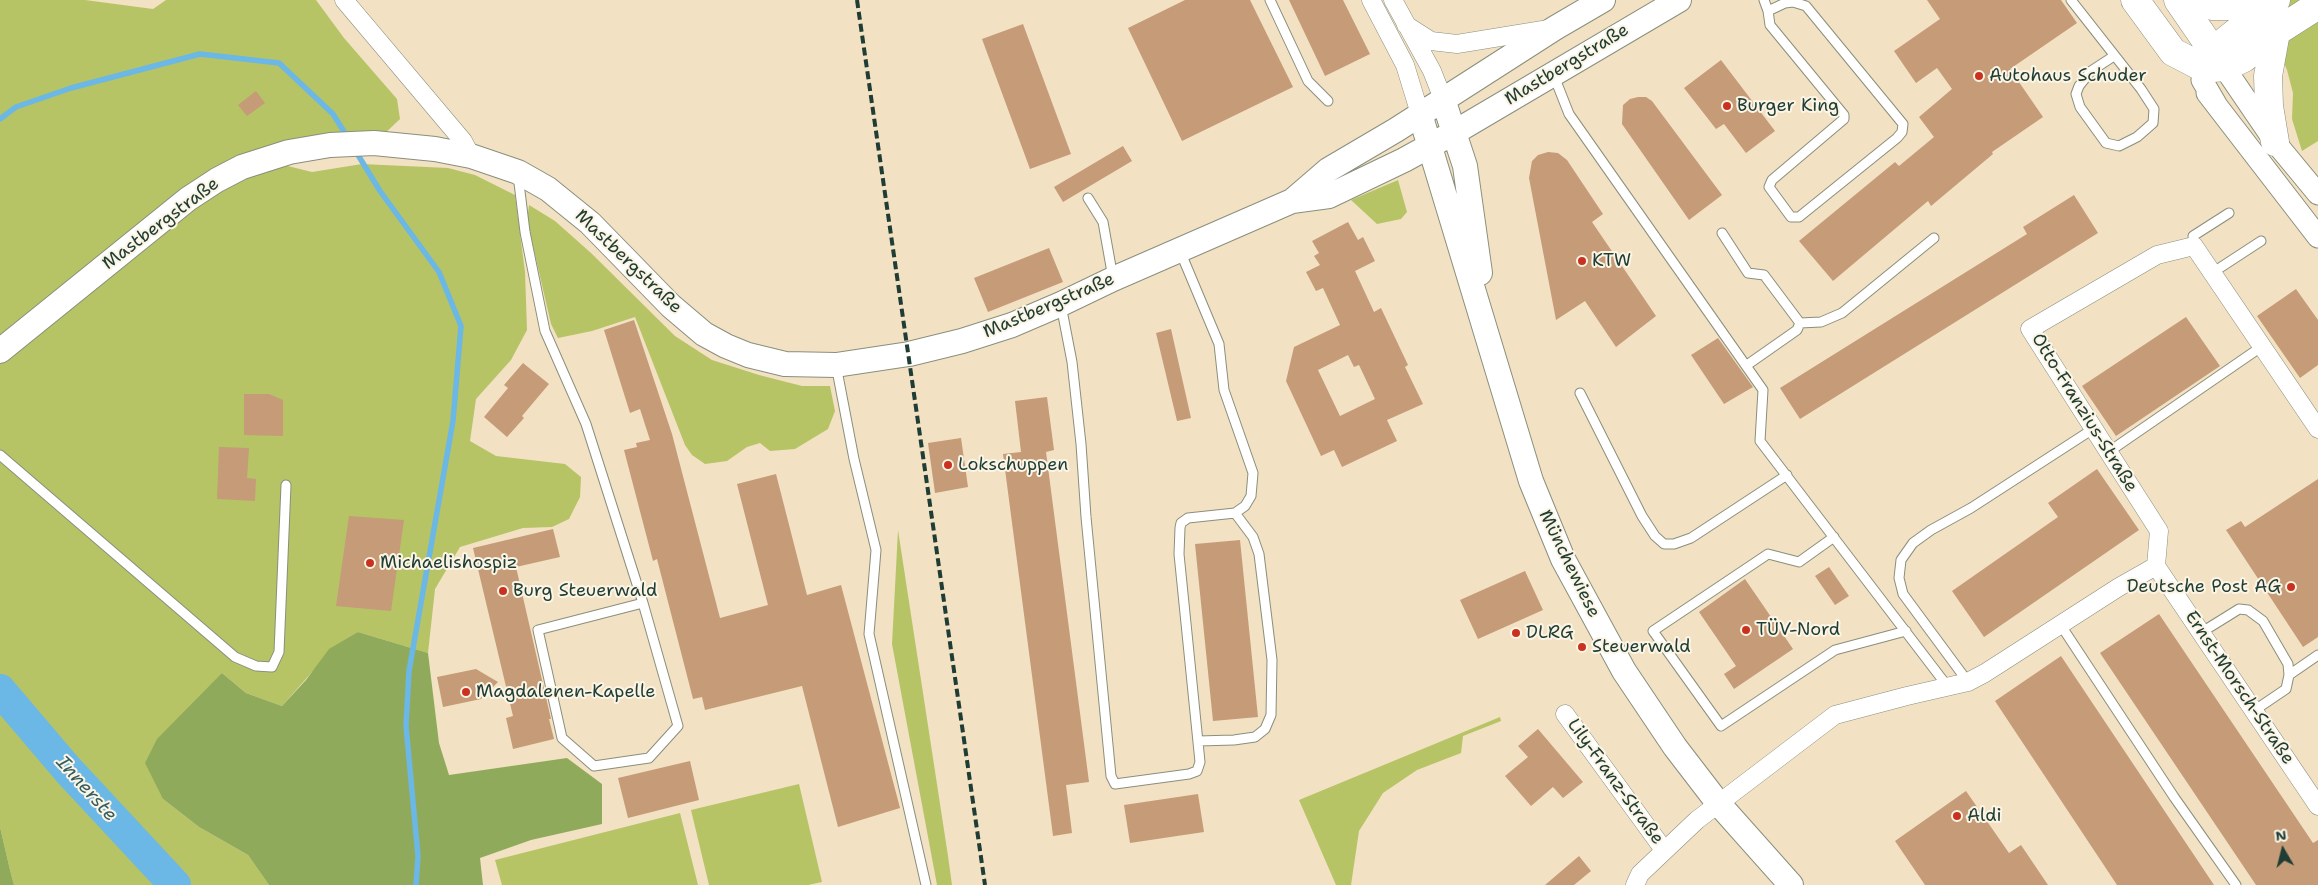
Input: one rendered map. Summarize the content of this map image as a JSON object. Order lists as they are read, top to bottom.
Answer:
{
  "streets": {
    "main road": ["Mastbergstraße", "Münchewiese"],
    "street": ["Otto-Franzius-Straße", "Ernst-Morsch-Straße", "Lily-Franz-Straße"]
  },
  "crossings": [
    ["Mastbergstraße", "Münchewiese"],
    ["Otto-Franzius-Straße", "Ernst-Morsch-Straße"],
    ["Münchewiese", "Lily-Franz-Straße"]
  ],
  "water": ["Innerste"],
  "places": [
    "Autohaus Schuder",
    "Burger King",
    "KTW",
    "Lokschuppen",
    "Michaelishospiz",
    "Deutsche Post AG",
    "Burg Steuerwald",
    "TÜV-Nord",
    "DLRG",
    "Steuerwald",
    "Magdalenen-Kapelle",
    "Aldi"
  ],
  "north": "top"
}
